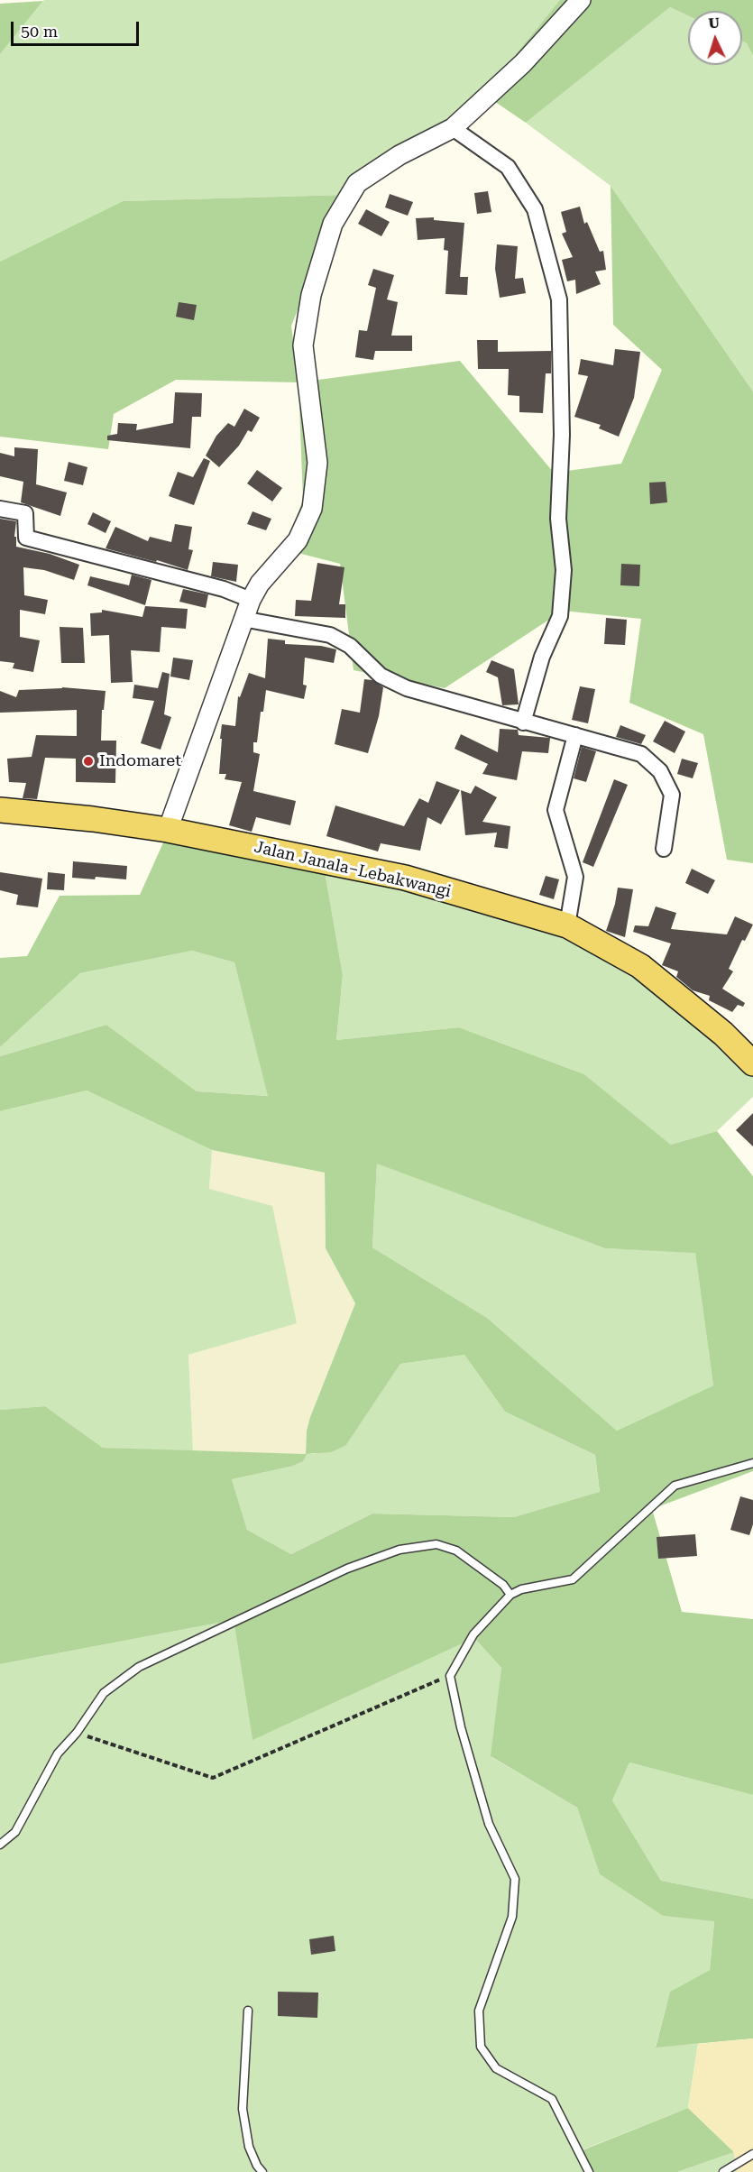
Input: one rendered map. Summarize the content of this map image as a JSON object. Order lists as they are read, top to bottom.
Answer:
{
  "streets": {
    "main road": ["Jalan Janala–Lebakwangi"]
  },
  "places": ["Indomaret"],
  "scale_bar": "50 m",
  "north": "top"
}
